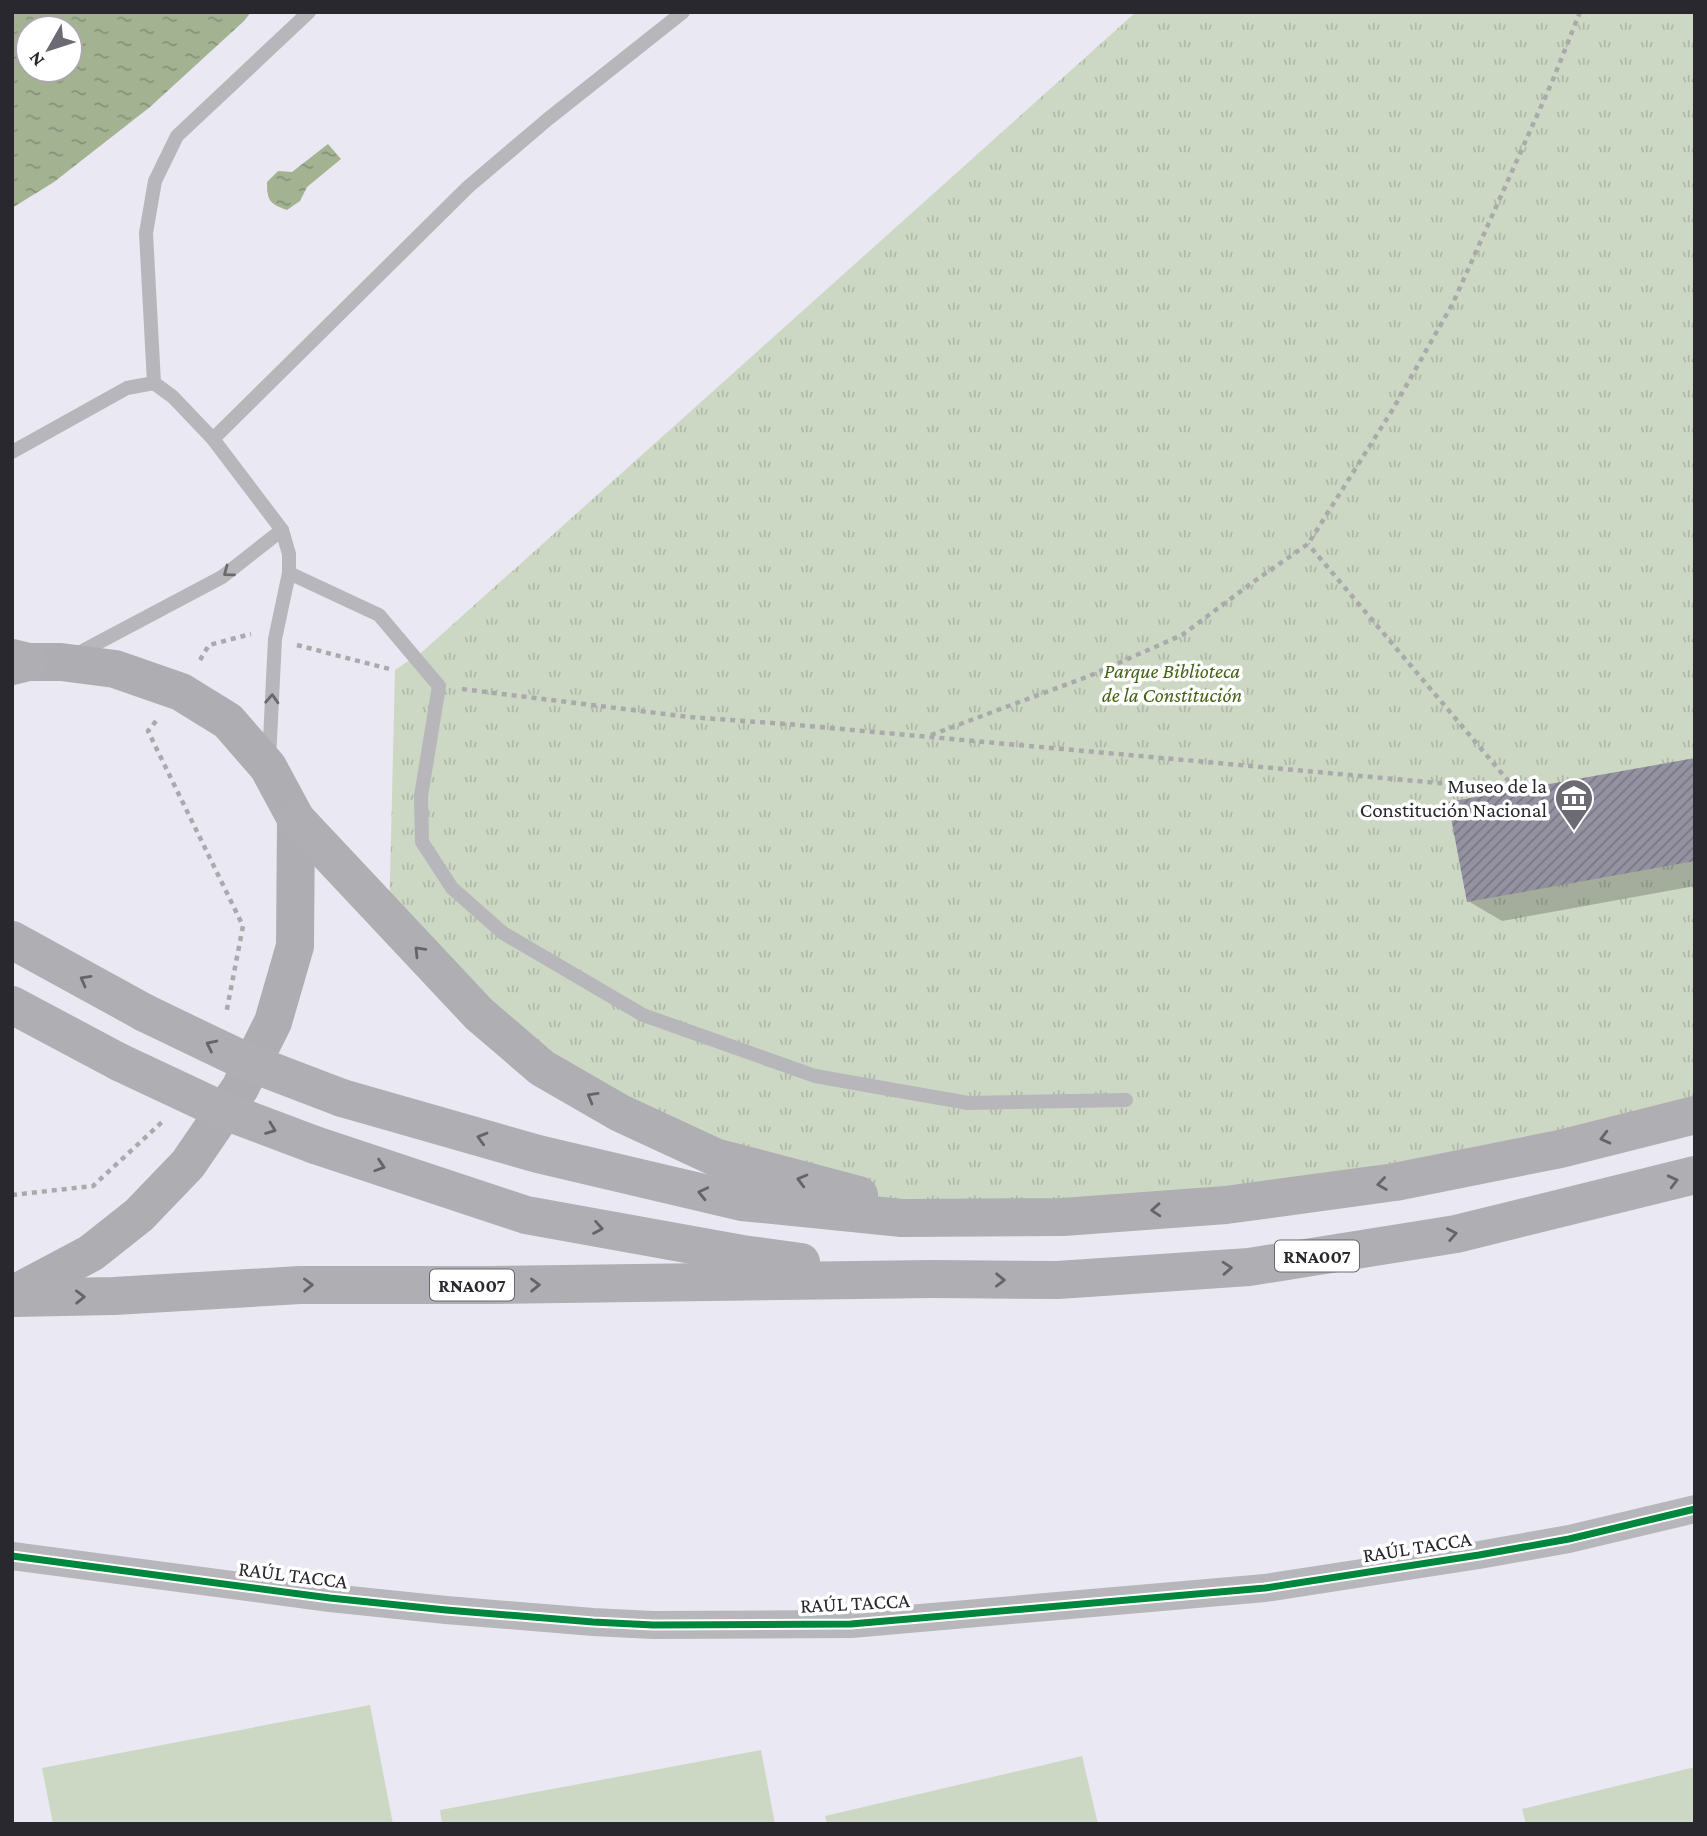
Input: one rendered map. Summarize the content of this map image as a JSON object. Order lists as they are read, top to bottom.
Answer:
{
  "streets": {
    "highway": ["RNA007"],
    "street": ["RAÚL TACCA"]
  },
  "parks": ["Parque Biblioteca de la Constitución"],
  "places": {
    "museum": ["Museo de la Constitución Nacional"]
  },
  "north": "bottom left"
}
